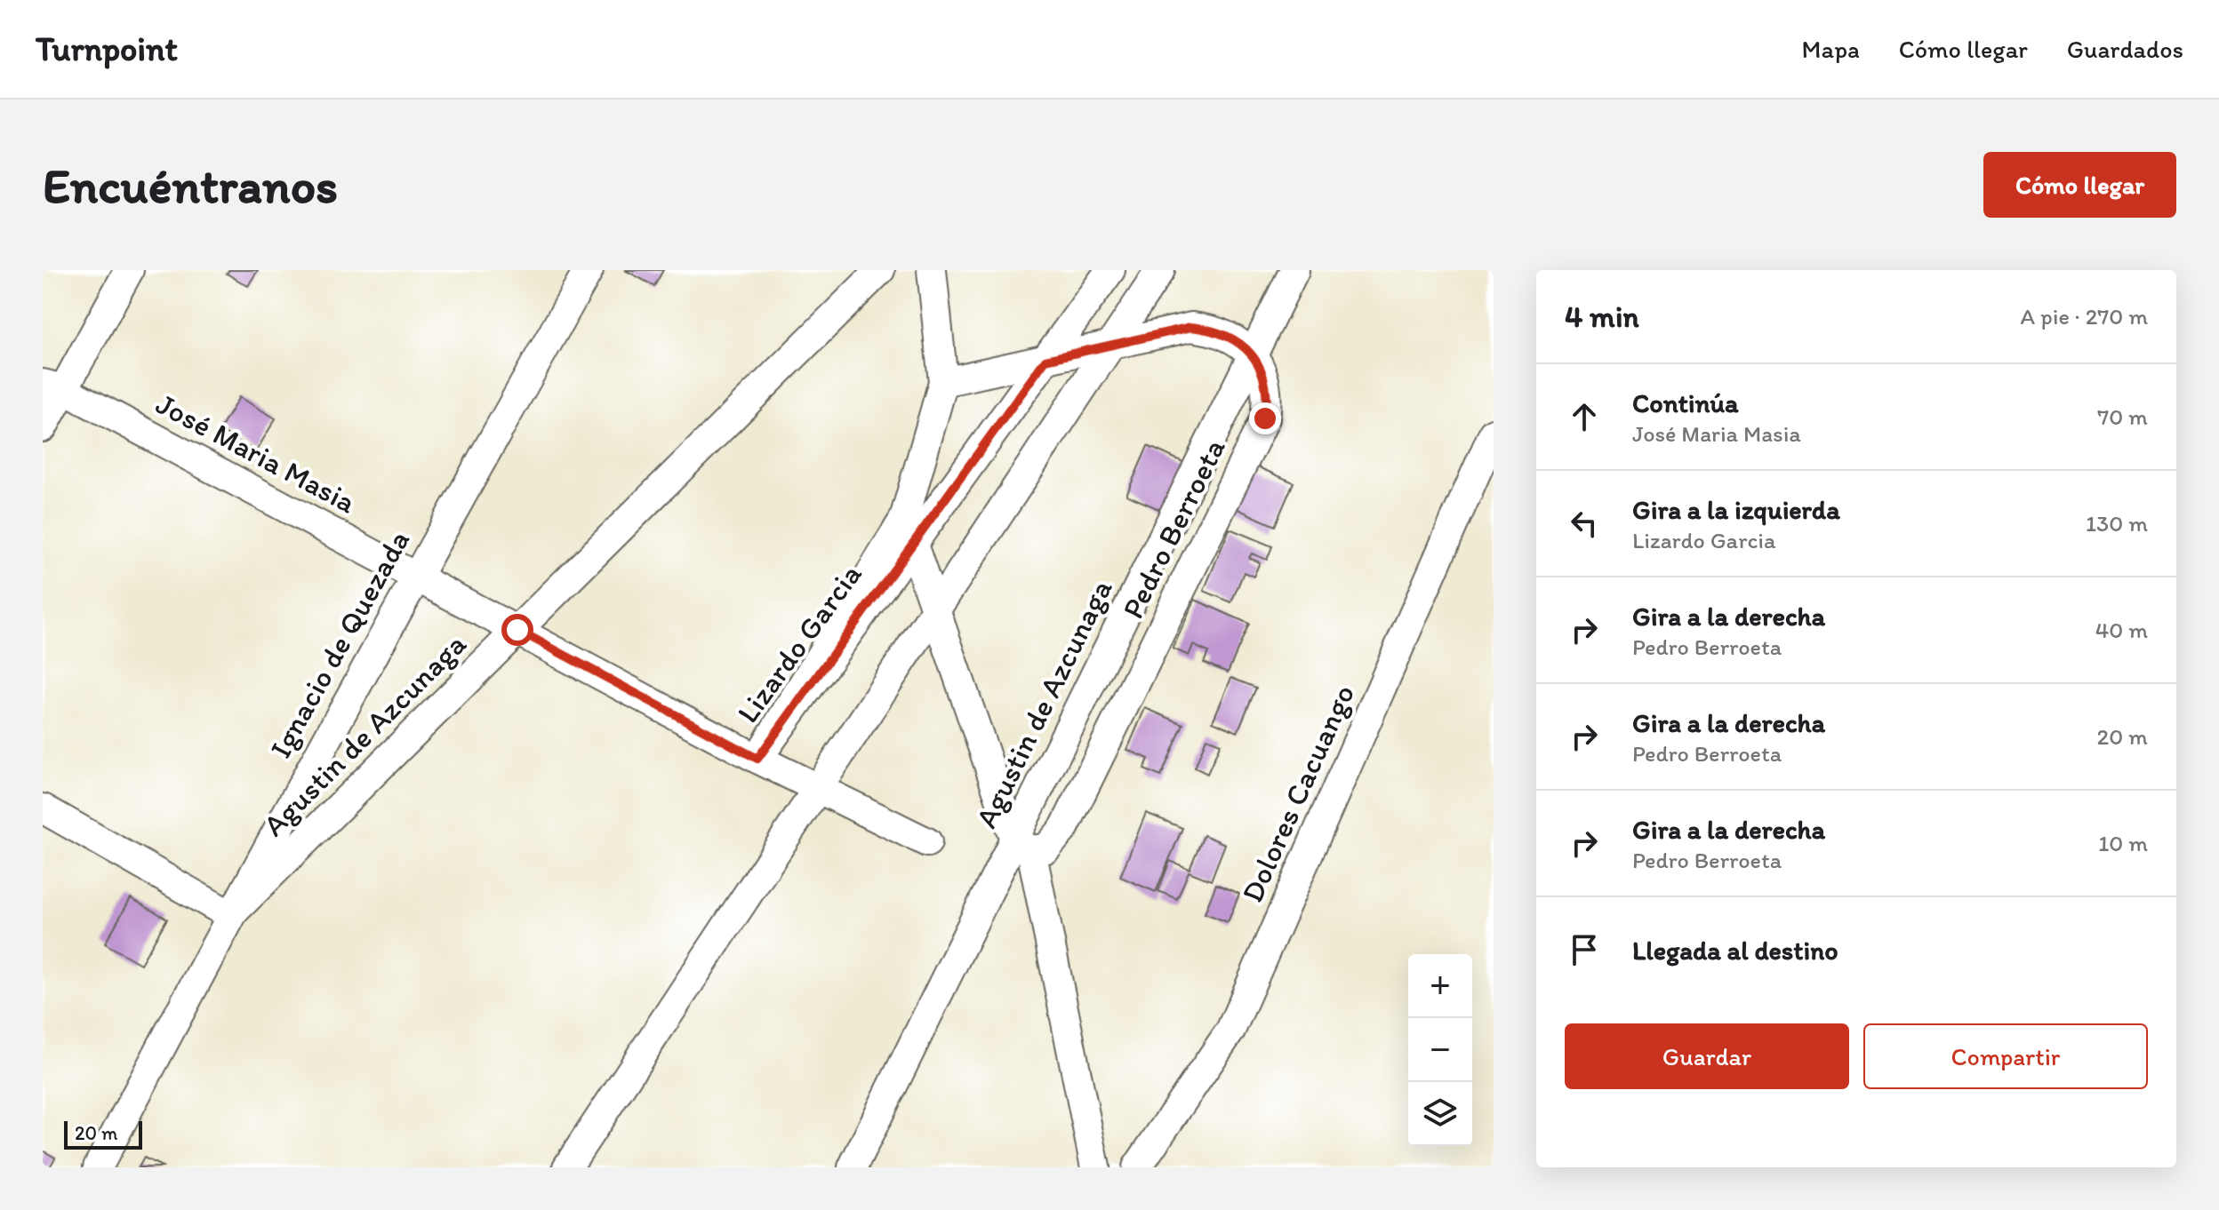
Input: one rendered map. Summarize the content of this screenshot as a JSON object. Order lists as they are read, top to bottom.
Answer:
{
  "streets": {
    "street": [
      "José Maria Masia",
      "Pedro Berroeta",
      "Lizardo Garcia",
      "Ignacio de Quezada",
      "Agustin de Azcunaga",
      "Dolores Cacuango"
    ]
  },
  "crossings": [
    ["José Maria Masia", "Lizardo Garcia"],
    ["José Maria Masia", "Ignacio de Quezada"],
    ["José Maria Masia", "Agustin de Azcunaga"],
    ["Pedro Berroeta", "Lizardo Garcia"],
    ["Pedro Berroeta", "Agustin de Azcunaga"],
    ["Ignacio de Quezada", "Agustin de Azcunaga"]
  ],
  "scale_bar": "20 m",
  "page": {
    "header": "Turnpoint",
    "nav": ["Mapa", "Cómo llegar", "Guardados"],
    "buttons": [
      "Cómo llegar",
      ["Guardar", "Compartir"]
    ],
    "title": "Encuéntranos",
    "heading": ["4 min", "A pie · 270 m"],
    "list": [
      ["Continúa", "José Maria Masia", "70 m"],
      ["Gira a la izquierda", "Lizardo Garcia", "130 m"],
      ["Gira a la derecha", "Pedro Berroeta", "40 m"],
      ["Gira a la derecha", "Pedro Berroeta", "20 m"],
      ["Gira a la derecha", "Pedro Berroeta", "10 m"],
      "Llegada al destino"
    ],
    "map_buttons": ["+", "−"],
    "scale": "20 m"
  }
}
